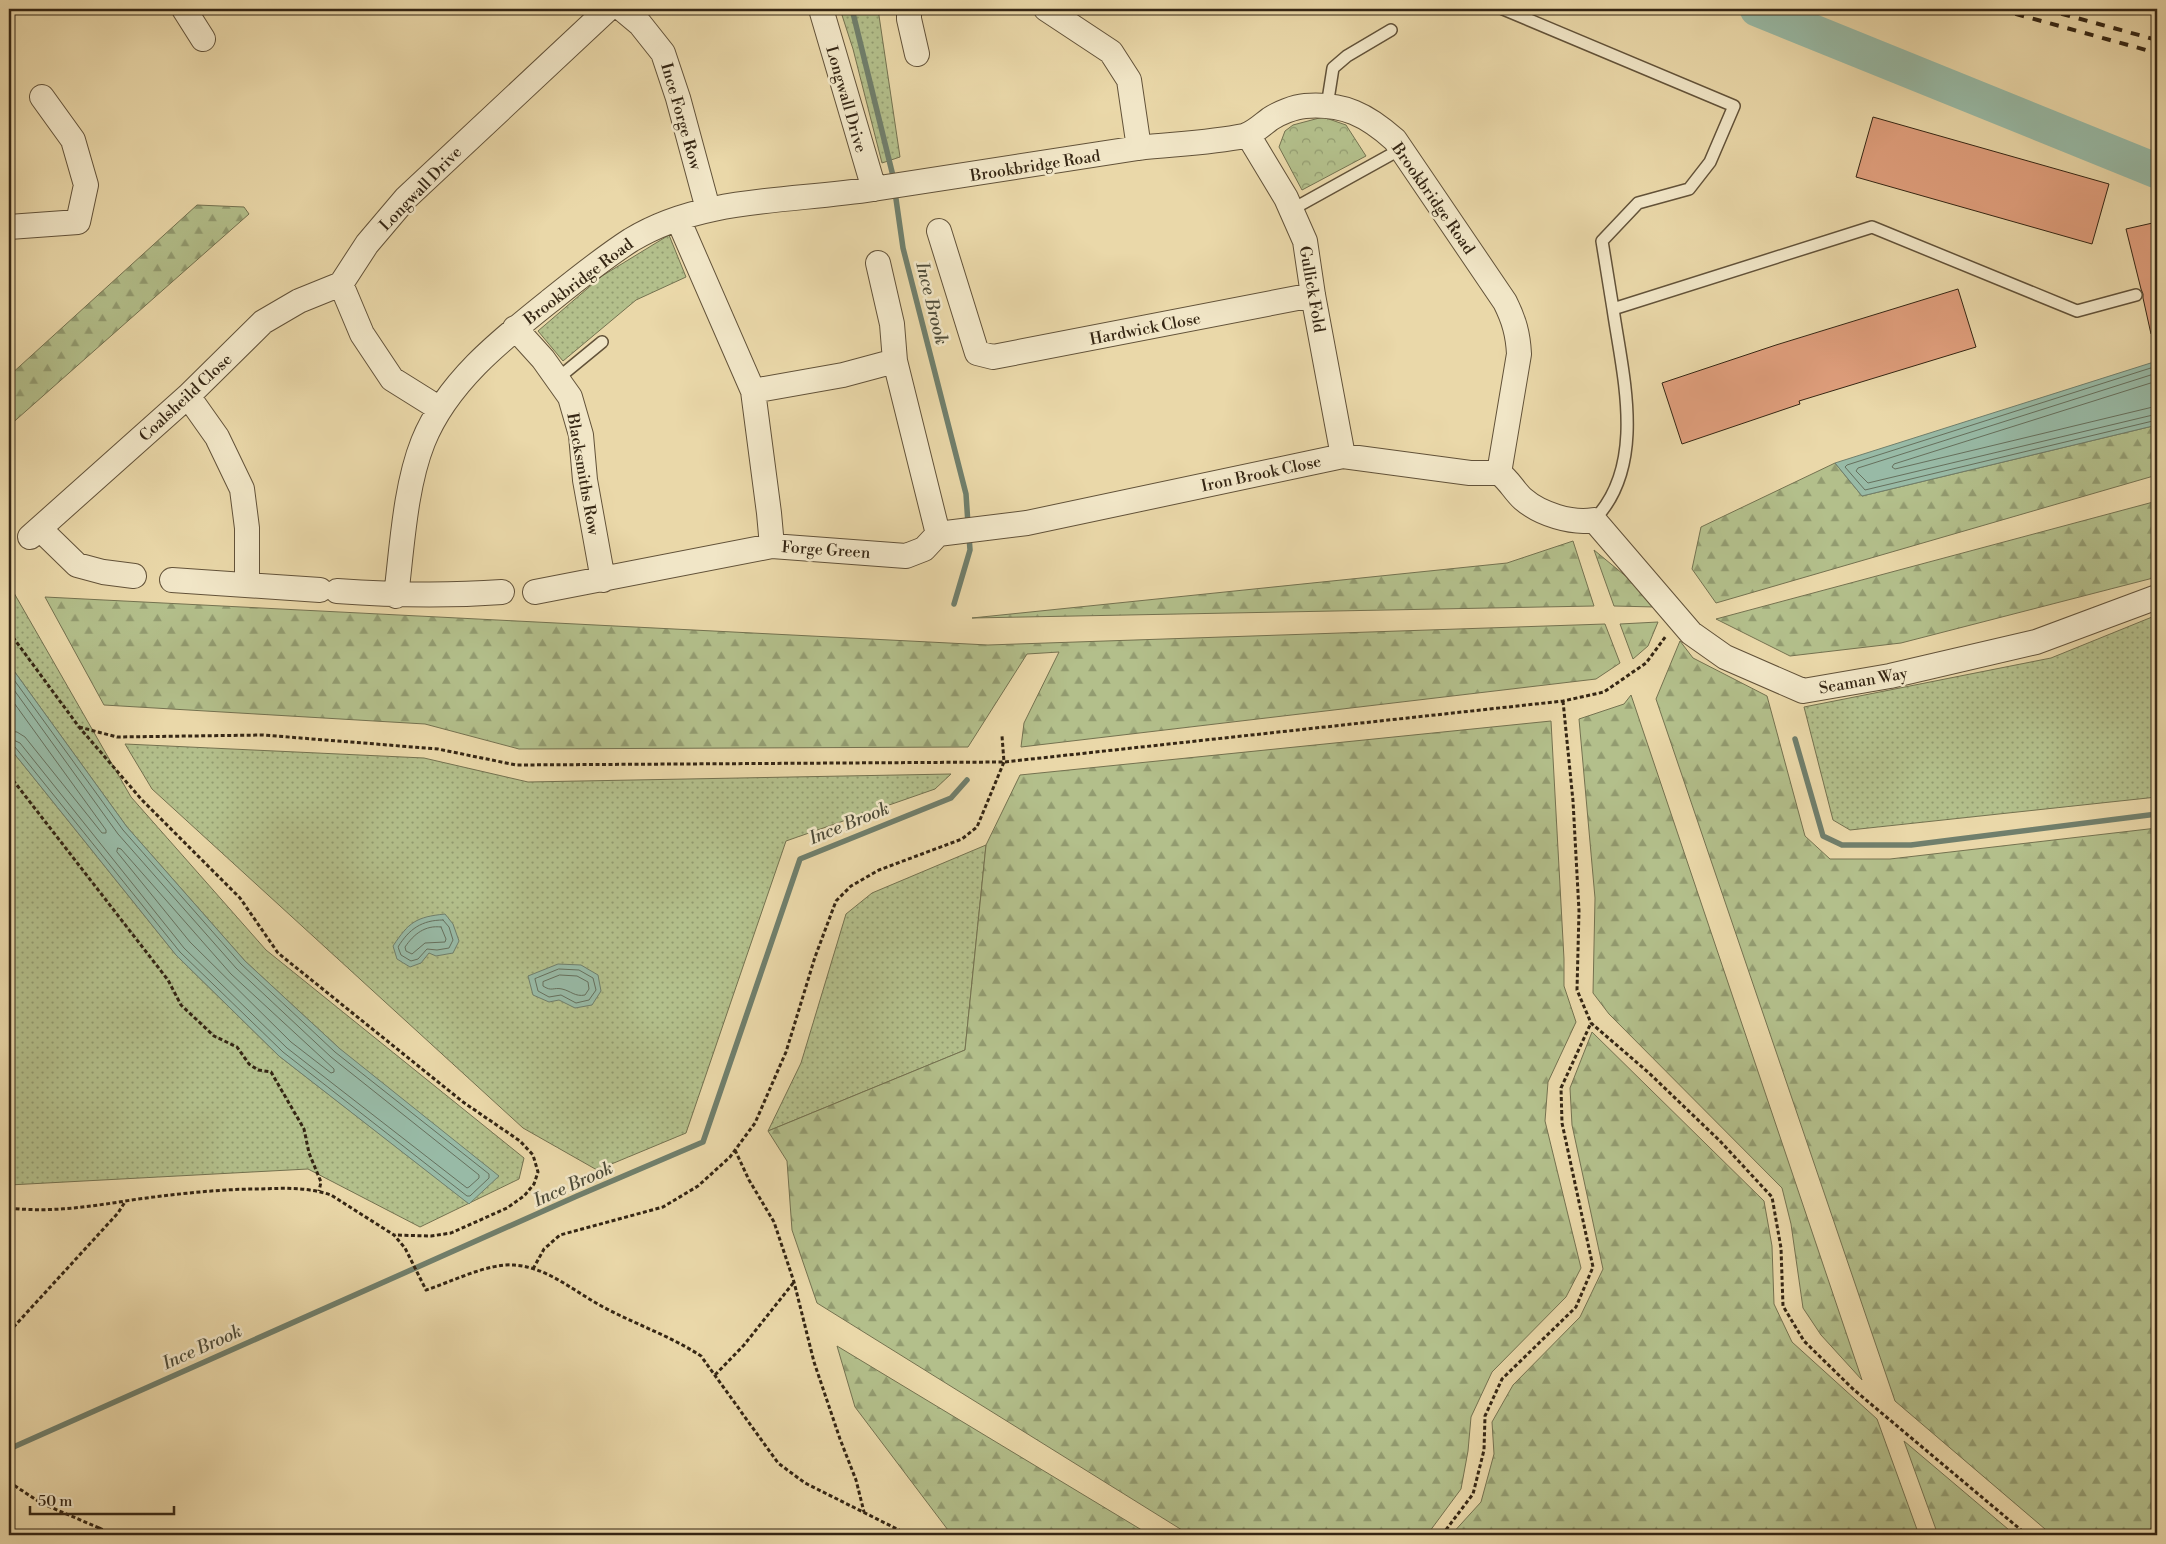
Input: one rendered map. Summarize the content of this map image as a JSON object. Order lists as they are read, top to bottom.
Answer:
{
  "streets": {
    "street": [
      "Longwall Drive",
      "Ince Forge Row",
      "Brookbridge Road",
      "Gullick Fold",
      "Hardwick Close",
      "Coalsheild Close",
      "Iron Brook Close",
      "Blacksmiths Row",
      "Forge Green",
      "Seaman Way"
    ]
  },
  "crossings": [
    ["Longwall Drive", "Brookbridge Road"],
    ["Longwall Drive", "Coalsheild Close"],
    ["Ince Forge Row", "Brookbridge Road"],
    ["Brookbridge Road", "Gullick Fold"],
    ["Brookbridge Road", "Iron Brook Close"],
    ["Brookbridge Road", "Blacksmiths Row"],
    ["Brookbridge Road", "Forge Green"],
    ["Gullick Fold", "Hardwick Close"],
    ["Gullick Fold", "Iron Brook Close"],
    ["Iron Brook Close", "Forge Green"]
  ],
  "water": ["Ince Brook"],
  "scale_bar": "50 m"
}
